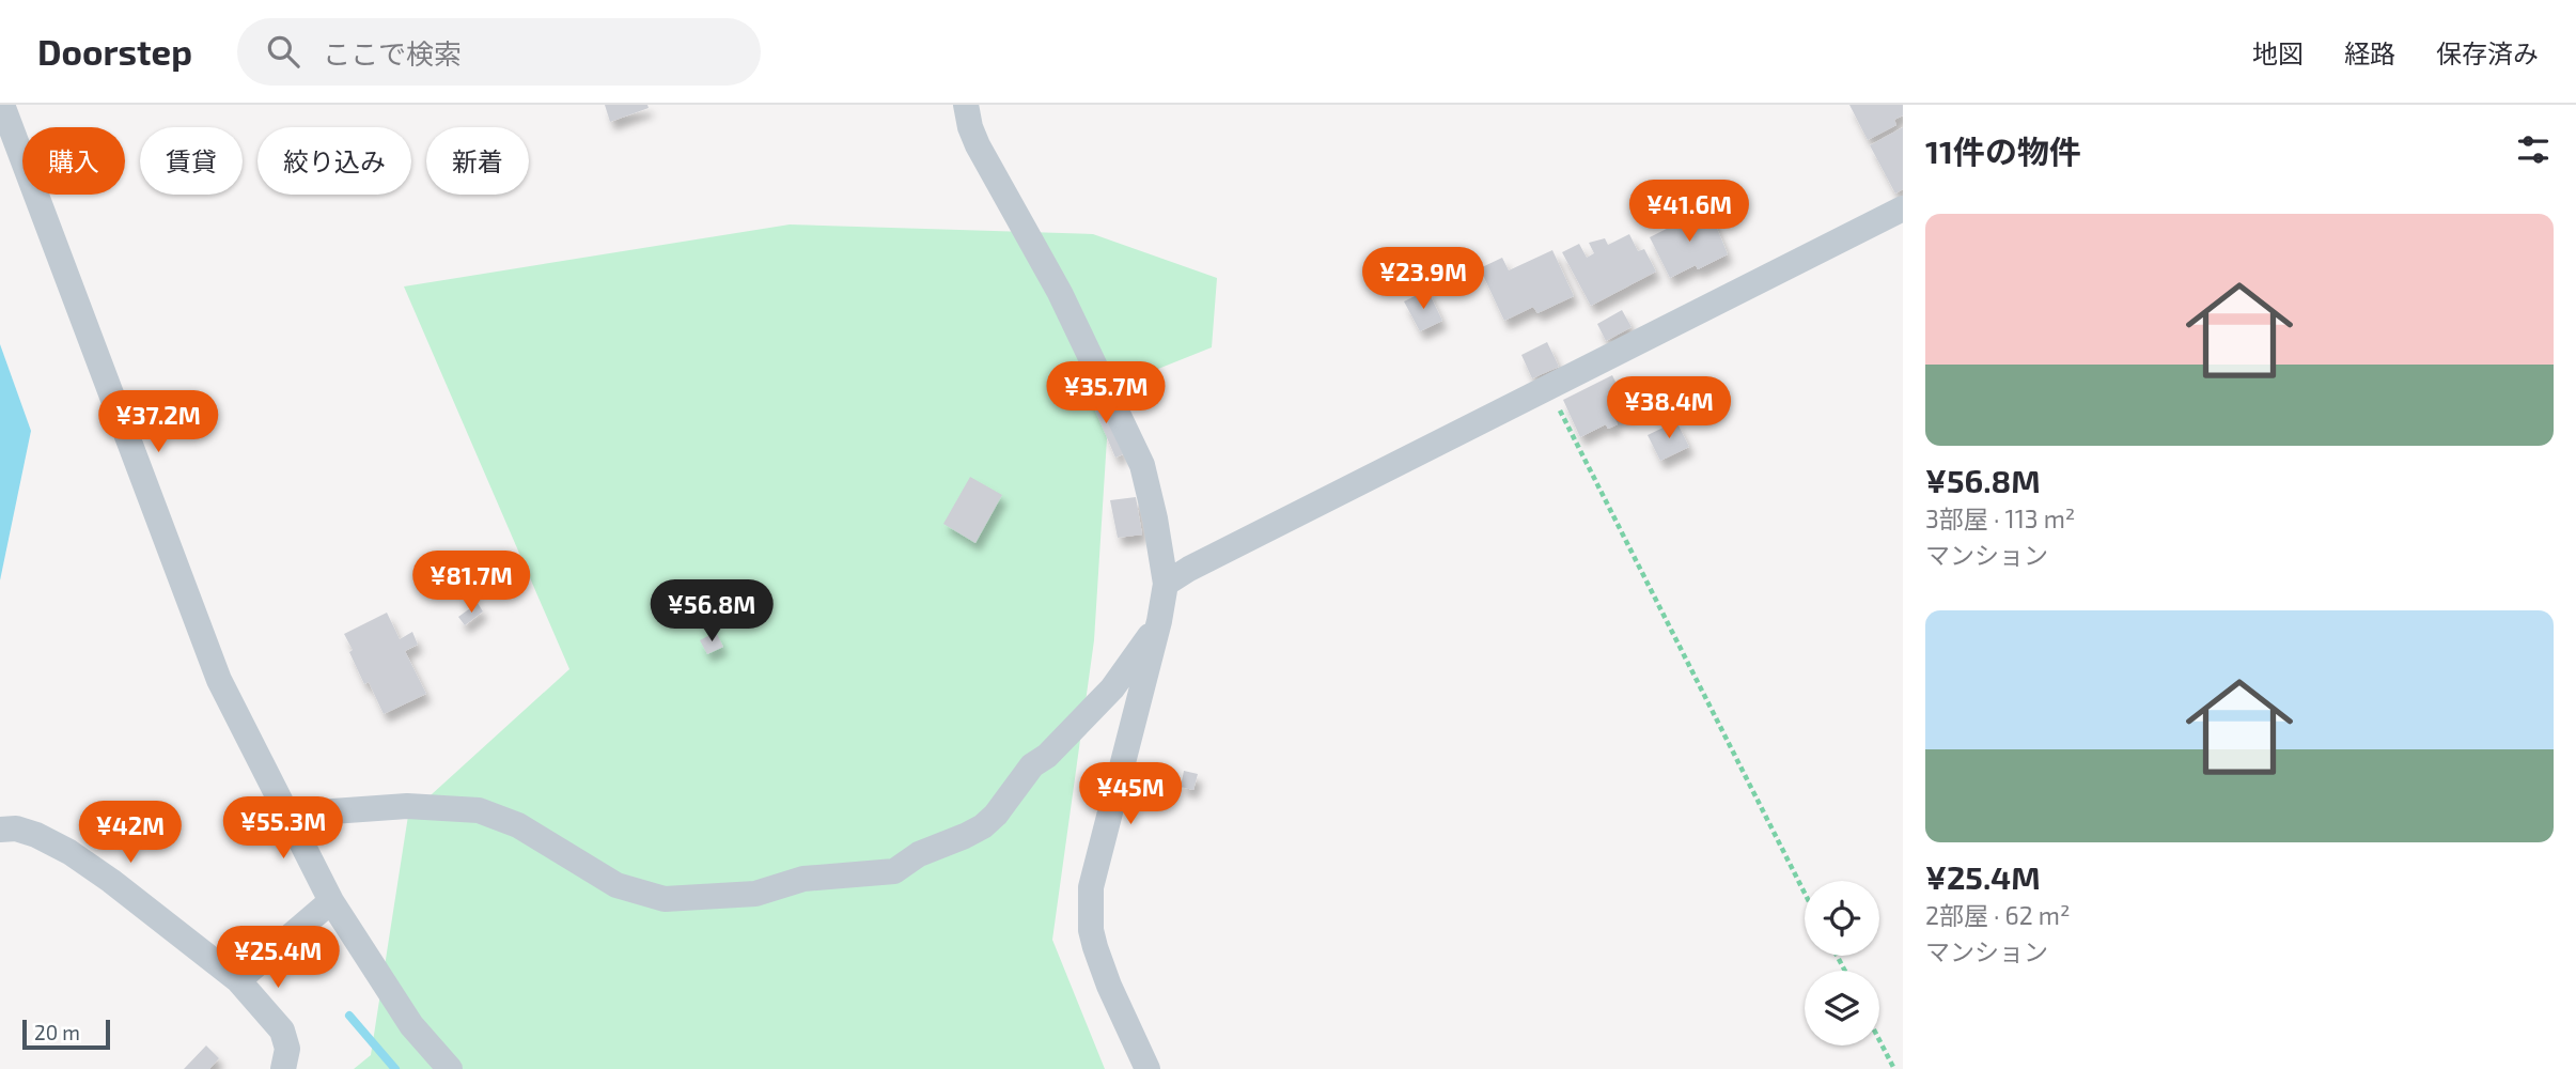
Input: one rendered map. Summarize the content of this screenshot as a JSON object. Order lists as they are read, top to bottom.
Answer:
{
  "scale_bar": "20 m",
  "page": {
    "header": "Doorstep",
    "search": "ここで検索",
    "nav": ["地図", "経路", "保存済み"],
    "heading": "11件の物件",
    "chip": [
      "購入",
      "賃貸",
      "絞り込み",
      "新着"
    ],
    "price": [
      "¥41.6M",
      "¥23.9M",
      "¥35.7M",
      "¥38.4M",
      "¥37.2M",
      "¥81.7M",
      "¥56.8M",
      "¥45M",
      "¥55.3M",
      "¥42M",
      "¥25.4M"
    ],
    "list": [
      {
        "name": "¥56.8M",
        "note": "3部屋 · 113 m² · マンション"
      },
      {
        "name": "¥25.4M",
        "note": "2部屋 · 62 m² · マンション"
      }
    ],
    "scale": "20 m"
  }
}
